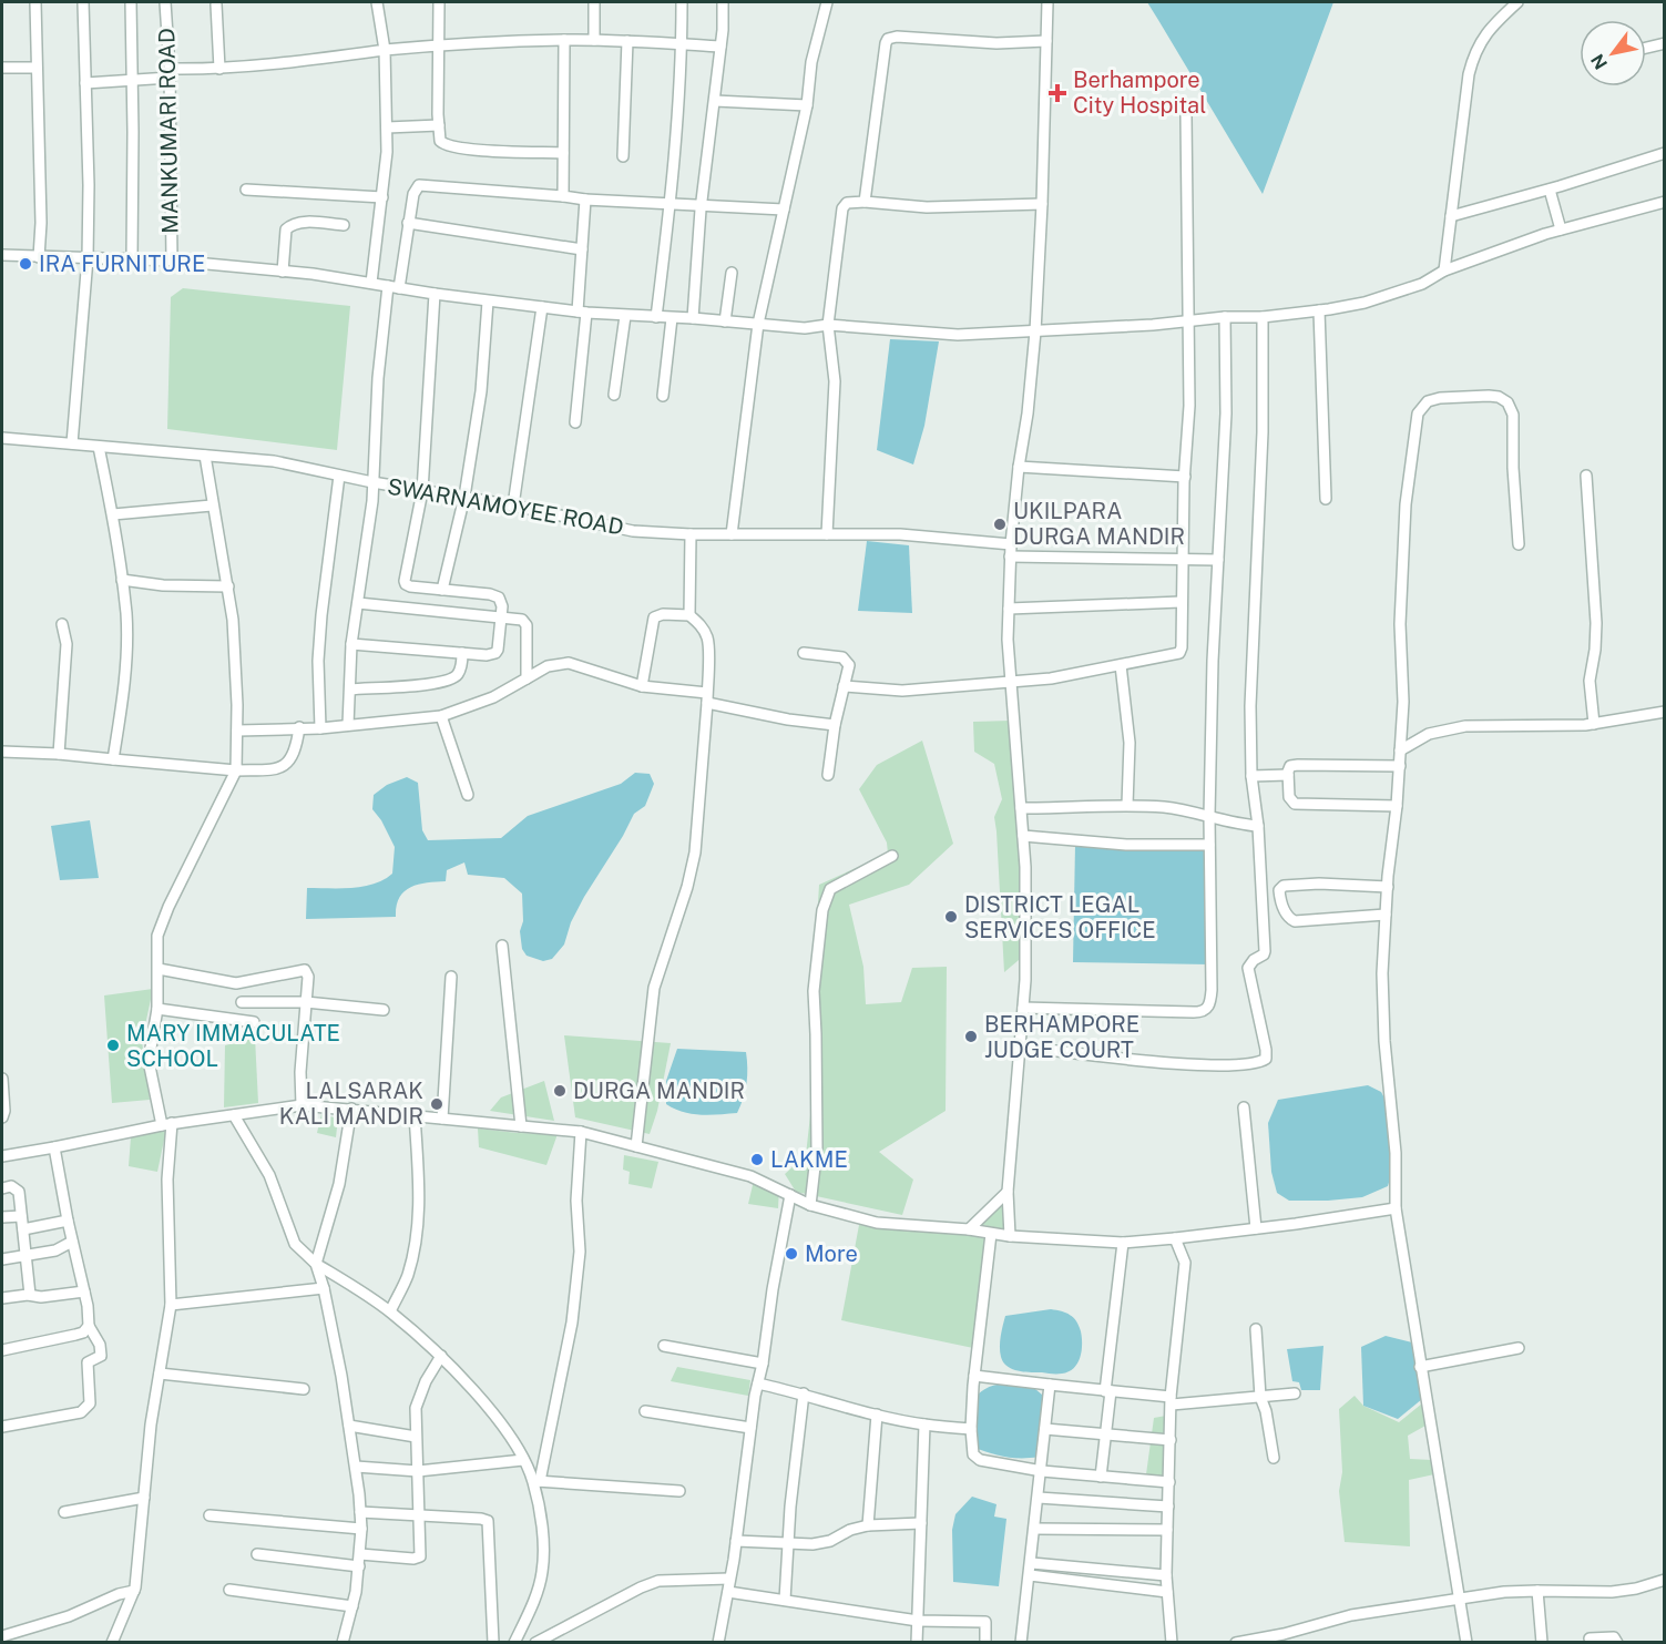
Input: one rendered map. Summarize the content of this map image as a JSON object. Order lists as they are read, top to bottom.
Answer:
{
  "streets": {
    "street": ["MANKUMARI ROAD", "SWARNAMOYEE ROAD"]
  },
  "places": {
    "health": ["Berhampore City Hospital"],
    "other": [
      "IRA FURNITURE",
      "UKILPARA DURGA MANDIR",
      "DISTRICT LEGAL SERVICES OFFICE",
      "BERHAMPORE JUDGE COURT",
      "MARY IMMACULATE SCHOOL",
      "DURGA MANDIR",
      "LALSARAK KALI MANDIR",
      "LAKME",
      "More"
    ]
  },
  "north": "bottom left"
}
